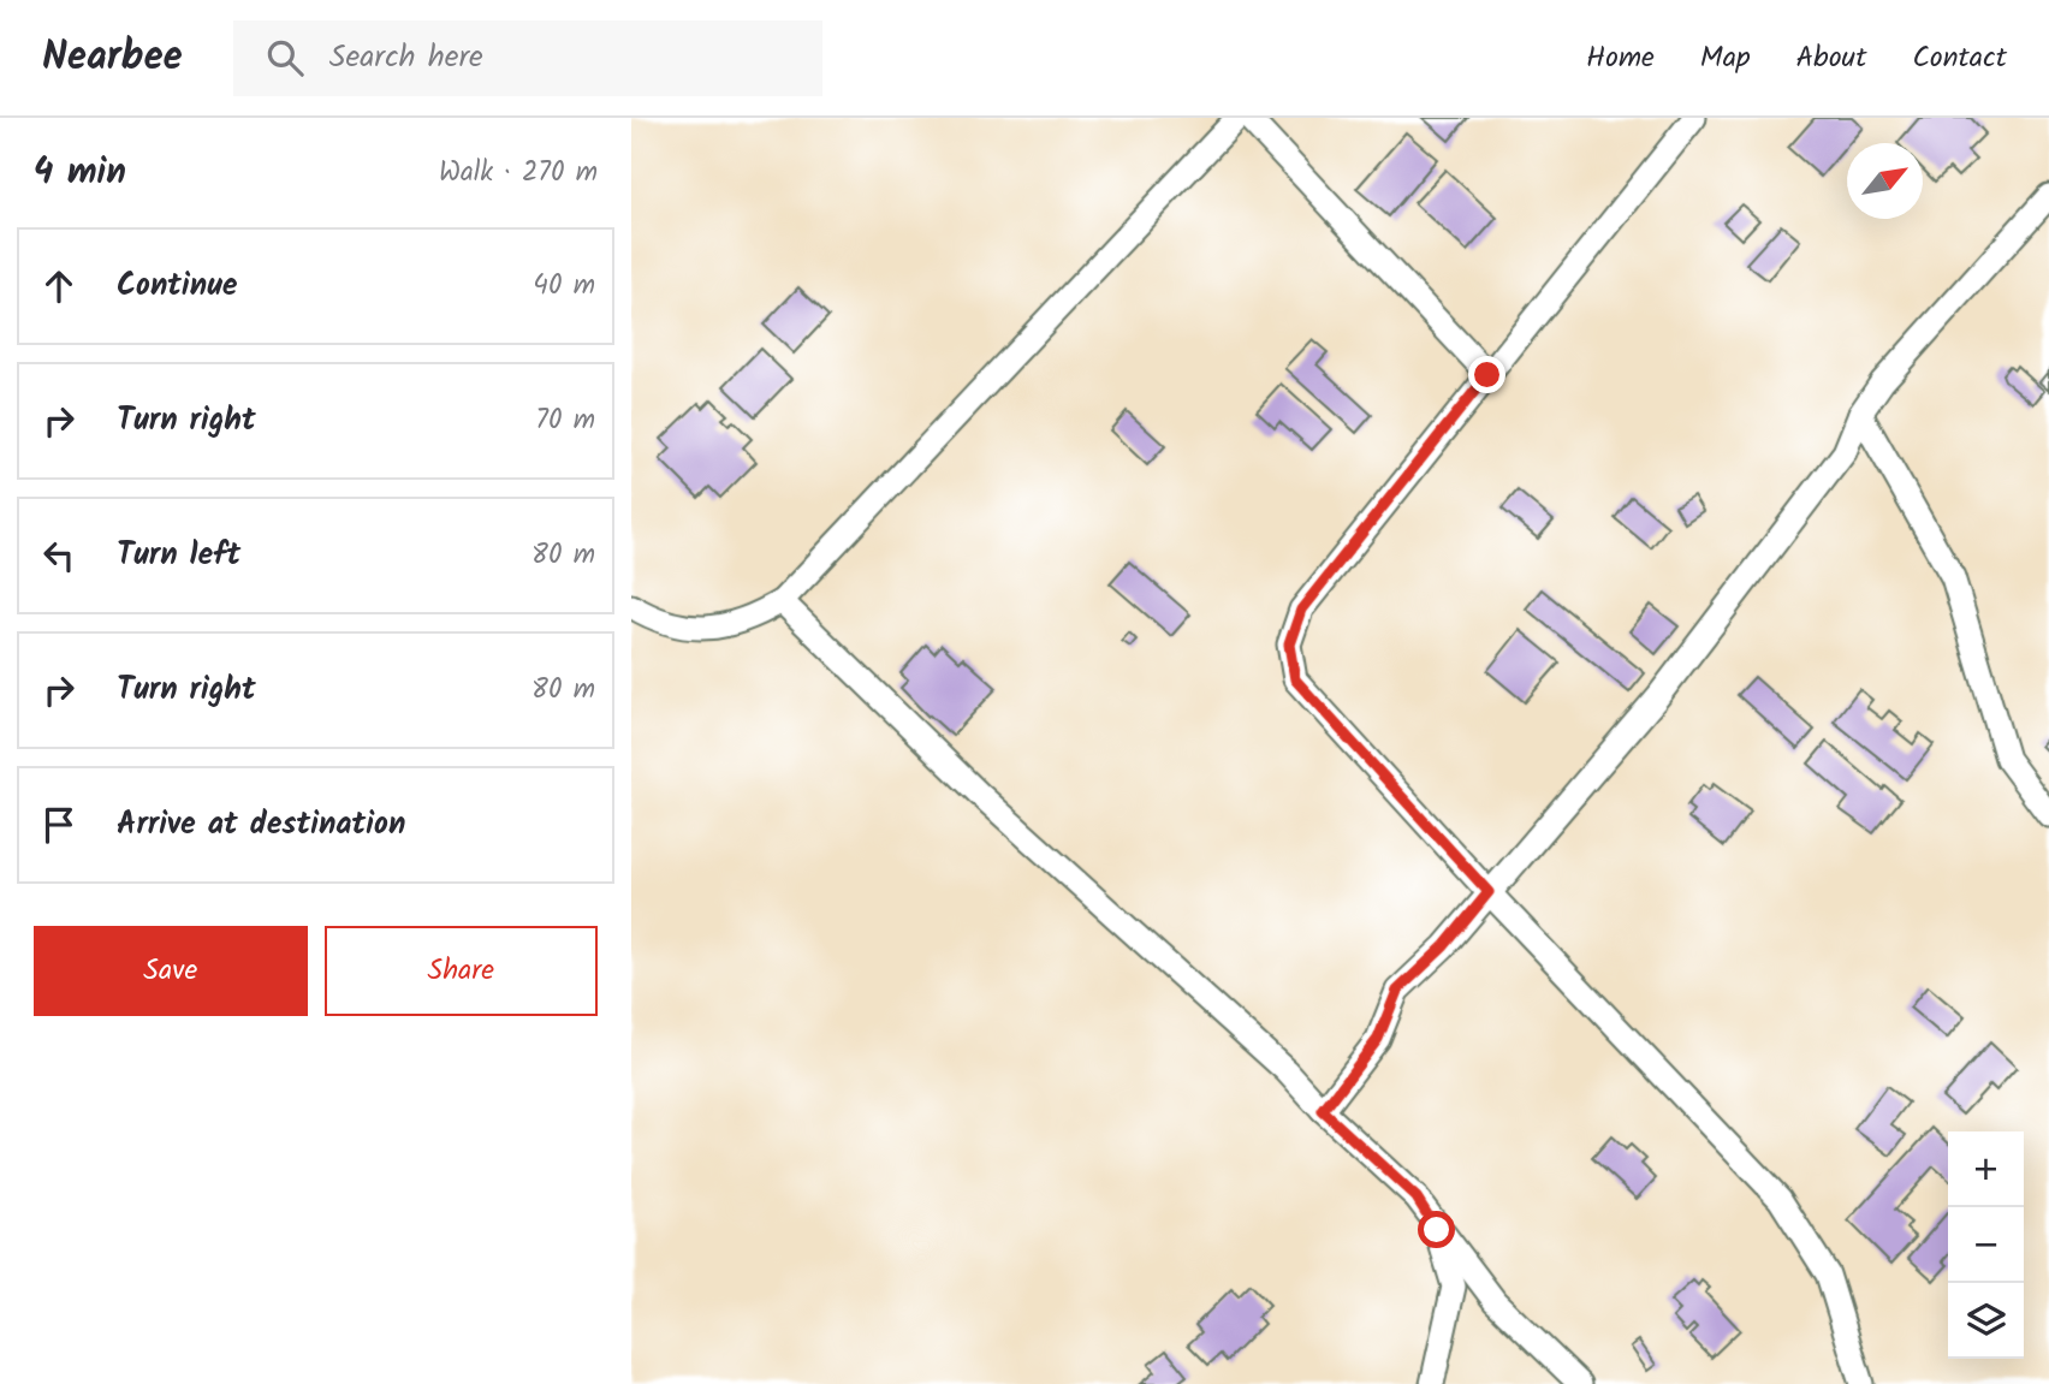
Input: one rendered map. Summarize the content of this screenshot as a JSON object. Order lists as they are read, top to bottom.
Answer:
{
  "north": "top right",
  "page": {
    "header": "Nearbee",
    "search": "Search here",
    "nav": [
      "Home",
      "Map",
      "About",
      "Contact"
    ],
    "heading": ["4 min", "Walk · 270 m"],
    "list": [
      ["Continue", "40 m"],
      ["Turn right", "70 m"],
      ["Turn left", "80 m"],
      ["Turn right", "80 m"],
      "Arrive at destination"
    ],
    "buttons": ["Save", "Share"],
    "map_buttons": ["+", "−"]
  }
}
